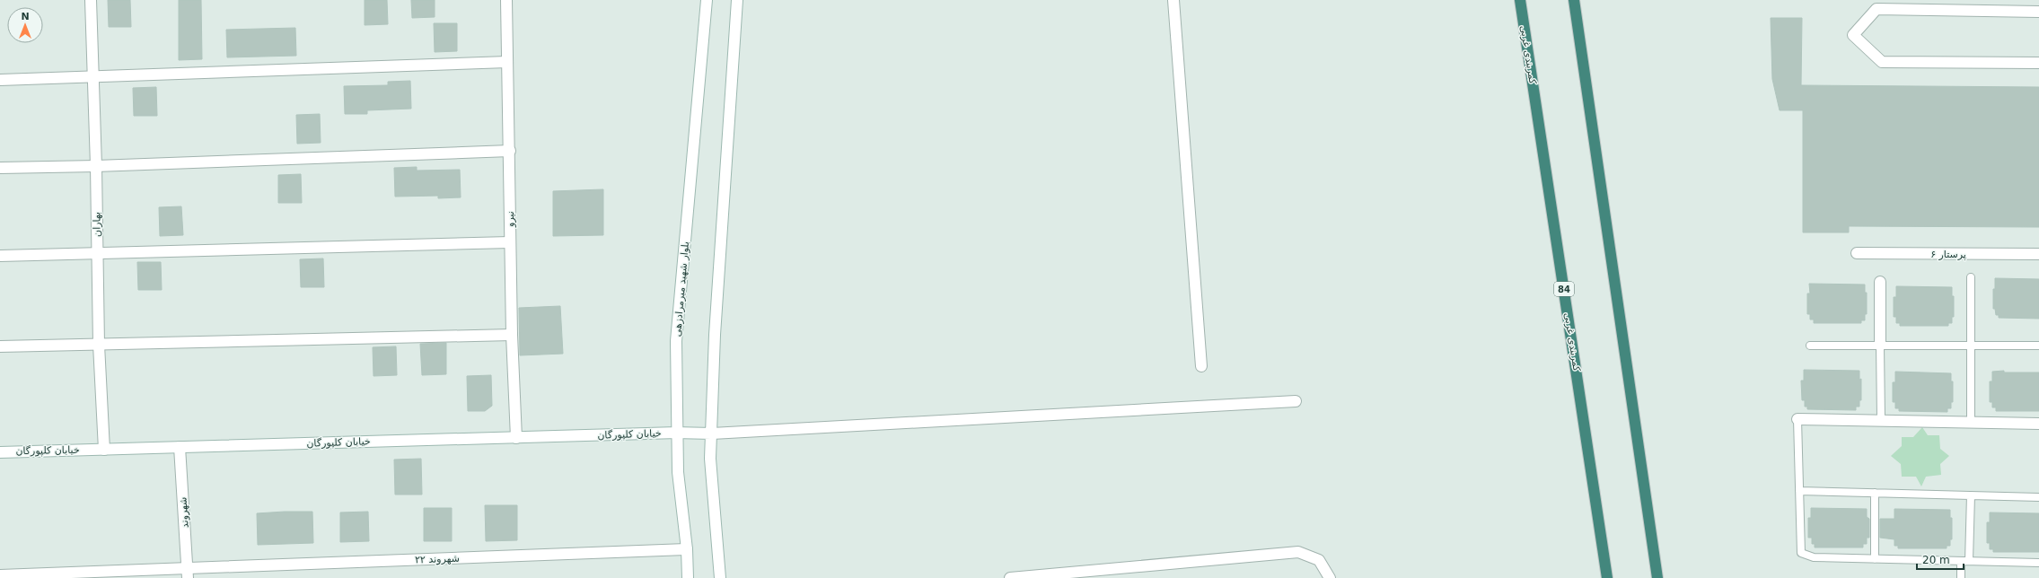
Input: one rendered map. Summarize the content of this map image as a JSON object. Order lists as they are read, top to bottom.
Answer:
{
  "streets": {
    "highway": ["کمربندی غربی", "84"],
    "street": [
      "نیرو",
      "بهاران",
      "پرستار ۶",
      "بلوار شهید میرمرادزهی",
      "خیابان کلپورگان",
      "شهروند",
      "شهروند ۲۲"
    ]
  },
  "crossings": [
    ["نیرو", "خیابان کلپورگان"],
    ["بهاران", "خیابان کلپورگان"],
    ["بلوار شهید میرمرادزهی", "خیابان کلپورگان"],
    ["بلوار شهید میرمرادزهی", "شهروند ۲۲"],
    ["خیابان کلپورگان", "شهروند"],
    ["شهروند", "شهروند ۲۲"]
  ],
  "scale_bar": "20 m",
  "north": "top"
}
